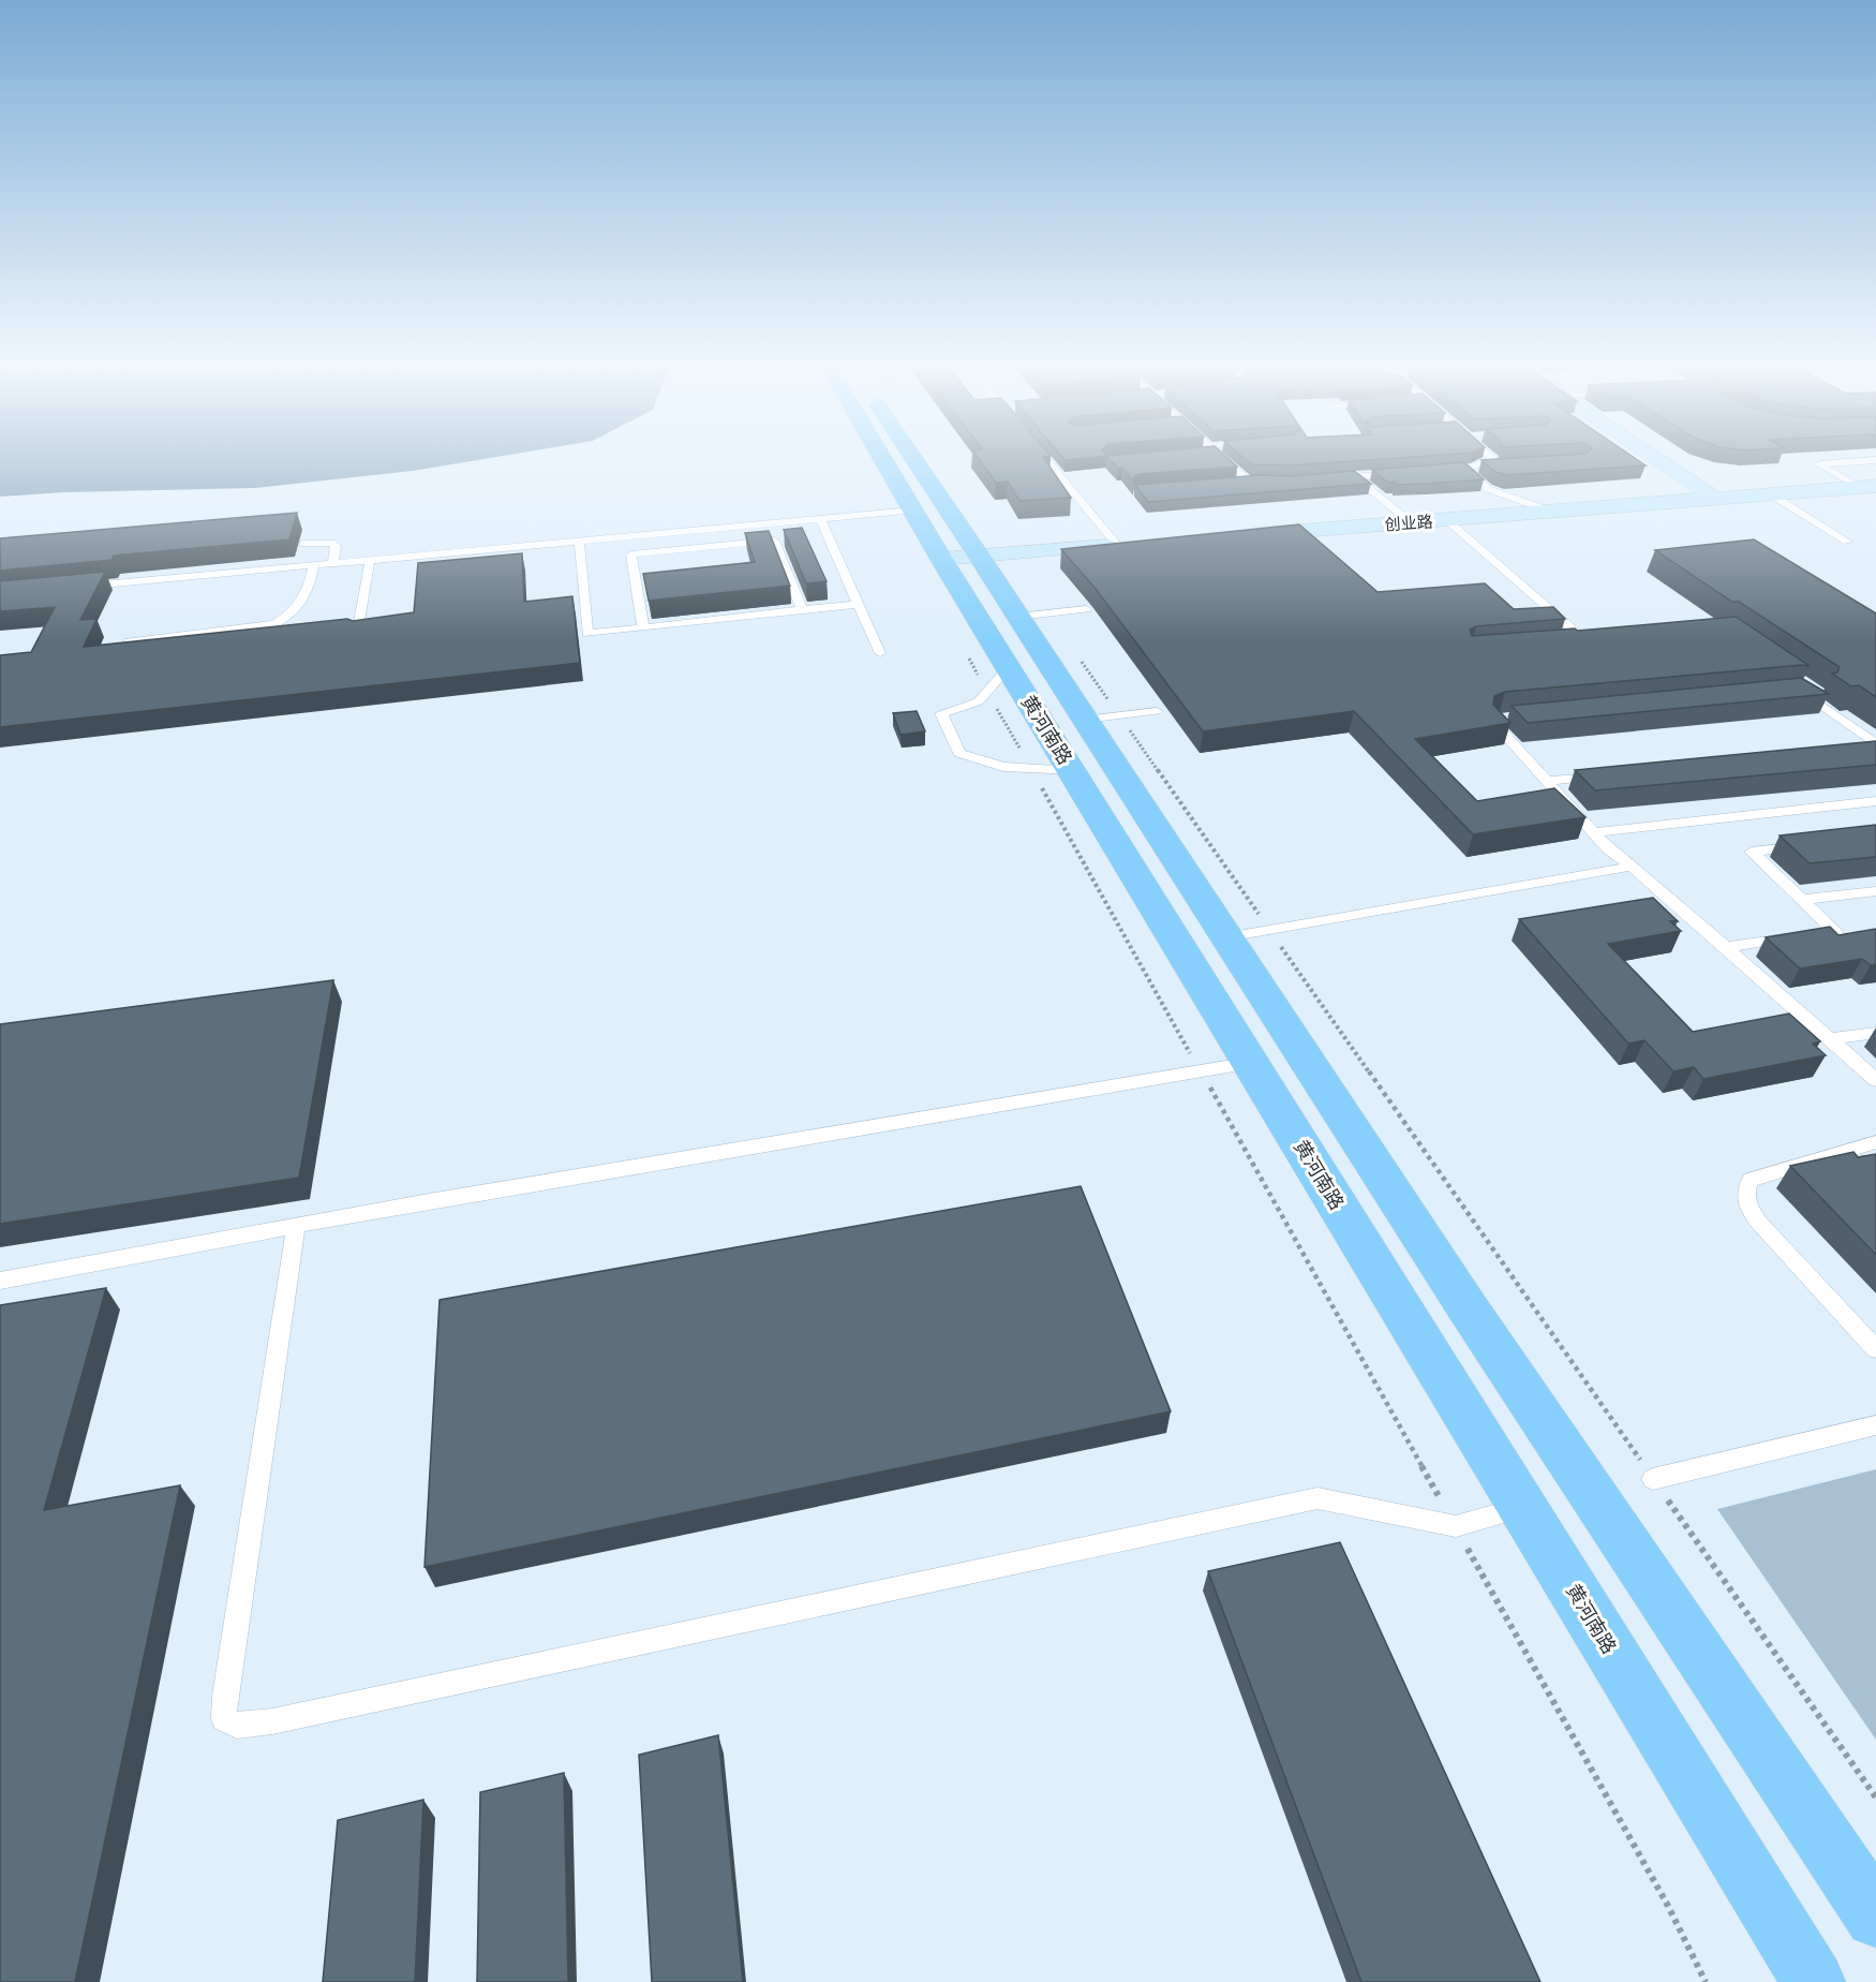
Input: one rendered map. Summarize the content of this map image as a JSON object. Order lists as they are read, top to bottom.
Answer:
{
  "streets": {
    "main road": ["黄河南路"],
    "street": ["创业路"]
  }
}
